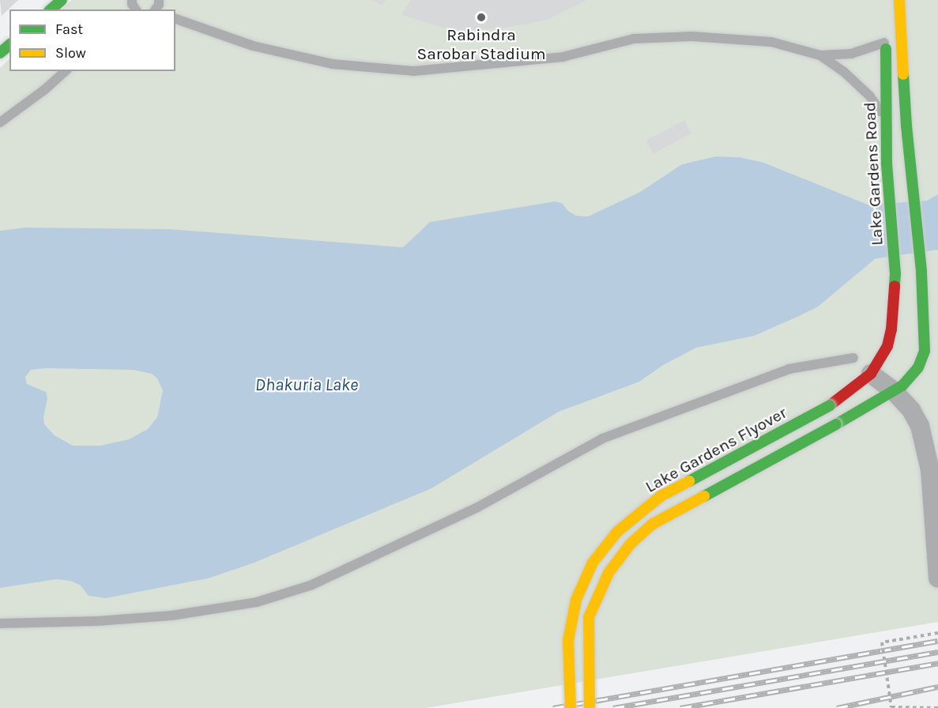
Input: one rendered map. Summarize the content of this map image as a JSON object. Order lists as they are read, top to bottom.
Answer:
{
  "streets": {
    "main road": ["Lake Gardens Road", "Lake Gardens Flyover"]
  },
  "crossings": [
    ["Lake Gardens Road", "Lake Gardens Flyover"]
  ],
  "water": ["Dhakuria Lake"],
  "places": ["Rabindra Sarobar Stadium"],
  "legend": ["Fast", "Slow"]
}
